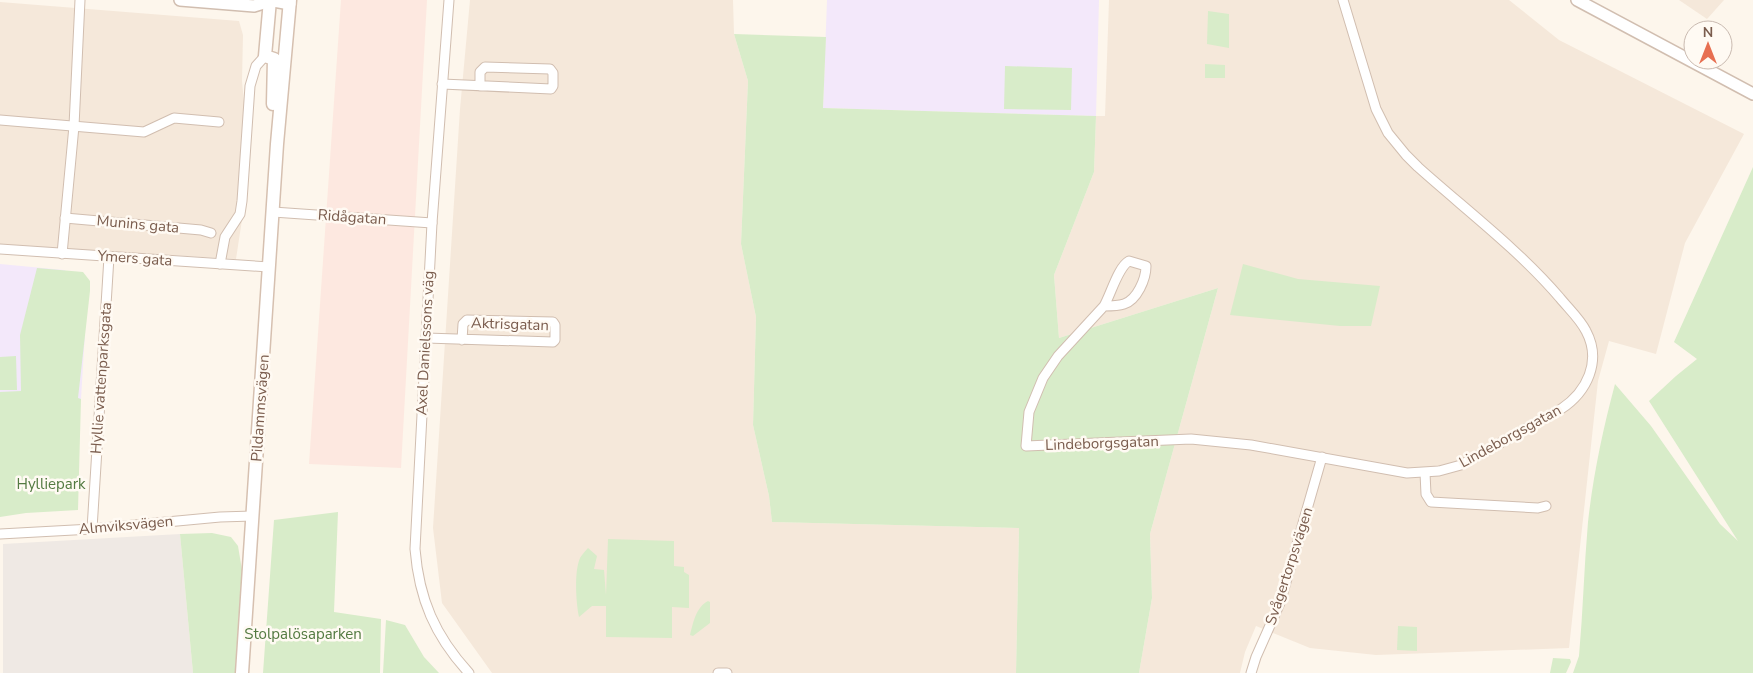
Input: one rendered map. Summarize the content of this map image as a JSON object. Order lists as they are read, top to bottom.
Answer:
{
  "streets": {
    "main road": ["Pildammsvägen"],
    "street": [
      "Ridågatan",
      "Munins gata",
      "Ymers gata",
      "Aktrisgatan",
      "Axel Danielssons väg",
      "Hyllie vattenparksgata",
      "Lindeborgsgatan",
      "Almviksvägen",
      "Svågertorpsvägen"
    ]
  },
  "crossings": [
    ["Ridågatan", "Axel Danielssons väg"],
    ["Ridågatan", "Pildammsvägen"],
    ["Ymers gata", "Hyllie vattenparksgata"],
    ["Ymers gata", "Pildammsvägen"],
    ["Aktrisgatan", "Axel Danielssons väg"],
    ["Hyllie vattenparksgata", "Almviksvägen"],
    ["Pildammsvägen", "Almviksvägen"],
    ["Lindeborgsgatan", "Svågertorpsvägen"]
  ],
  "parks": ["Hylliepark", "Stolpalösaparken"],
  "north": "top"
}
